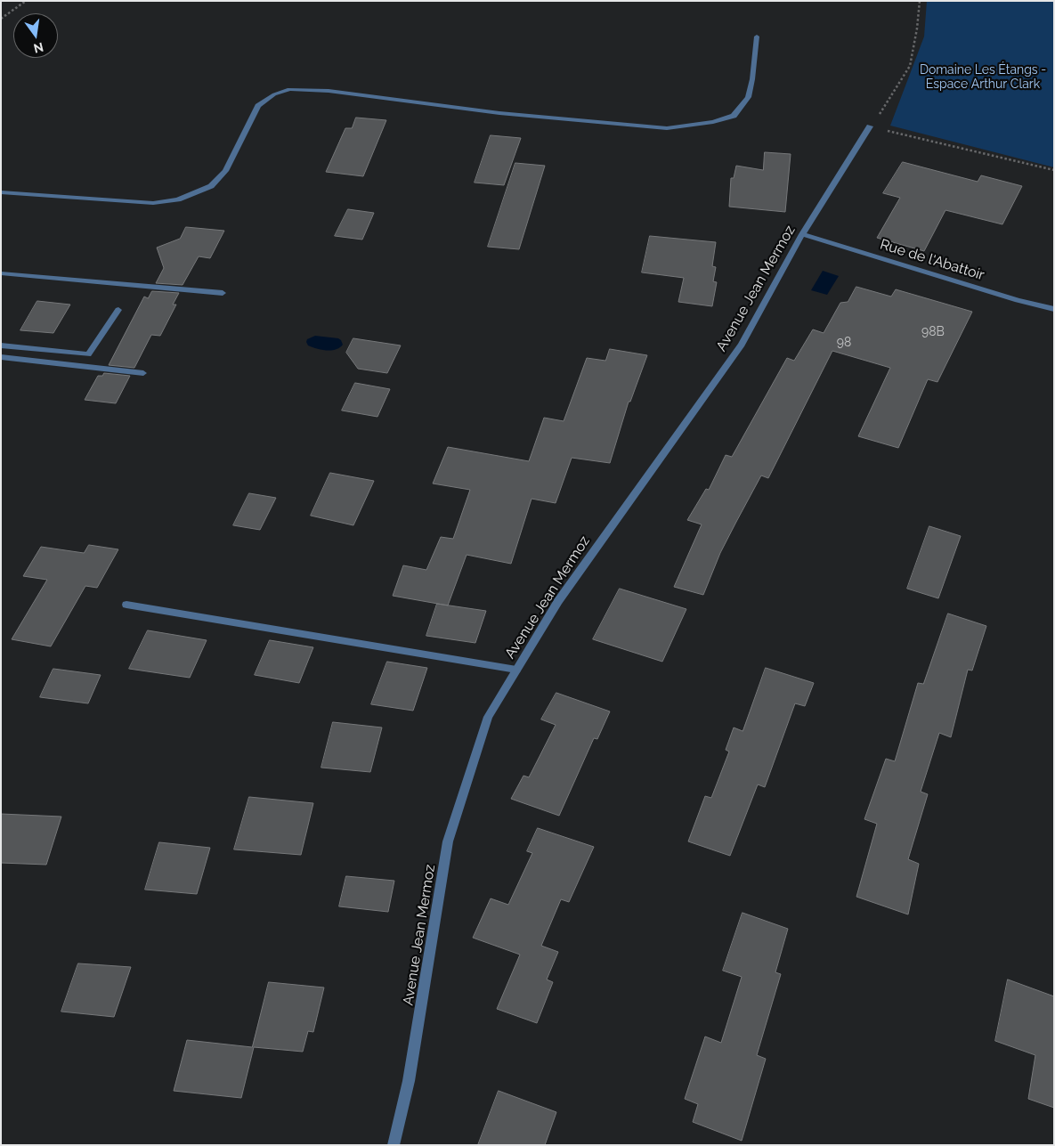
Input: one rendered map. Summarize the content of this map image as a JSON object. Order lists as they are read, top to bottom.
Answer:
{
  "streets": {
    "street": ["Rue de l'Abattoir", "Avenue Jean Mermoz"]
  },
  "crossings": [
    ["Rue de l'Abattoir", "Avenue Jean Mermoz"]
  ],
  "parks": ["Domaine Les Étangs - Espace Arthur Clark"],
  "house_numbers": ["98B", "98"],
  "north": "bottom"
}
